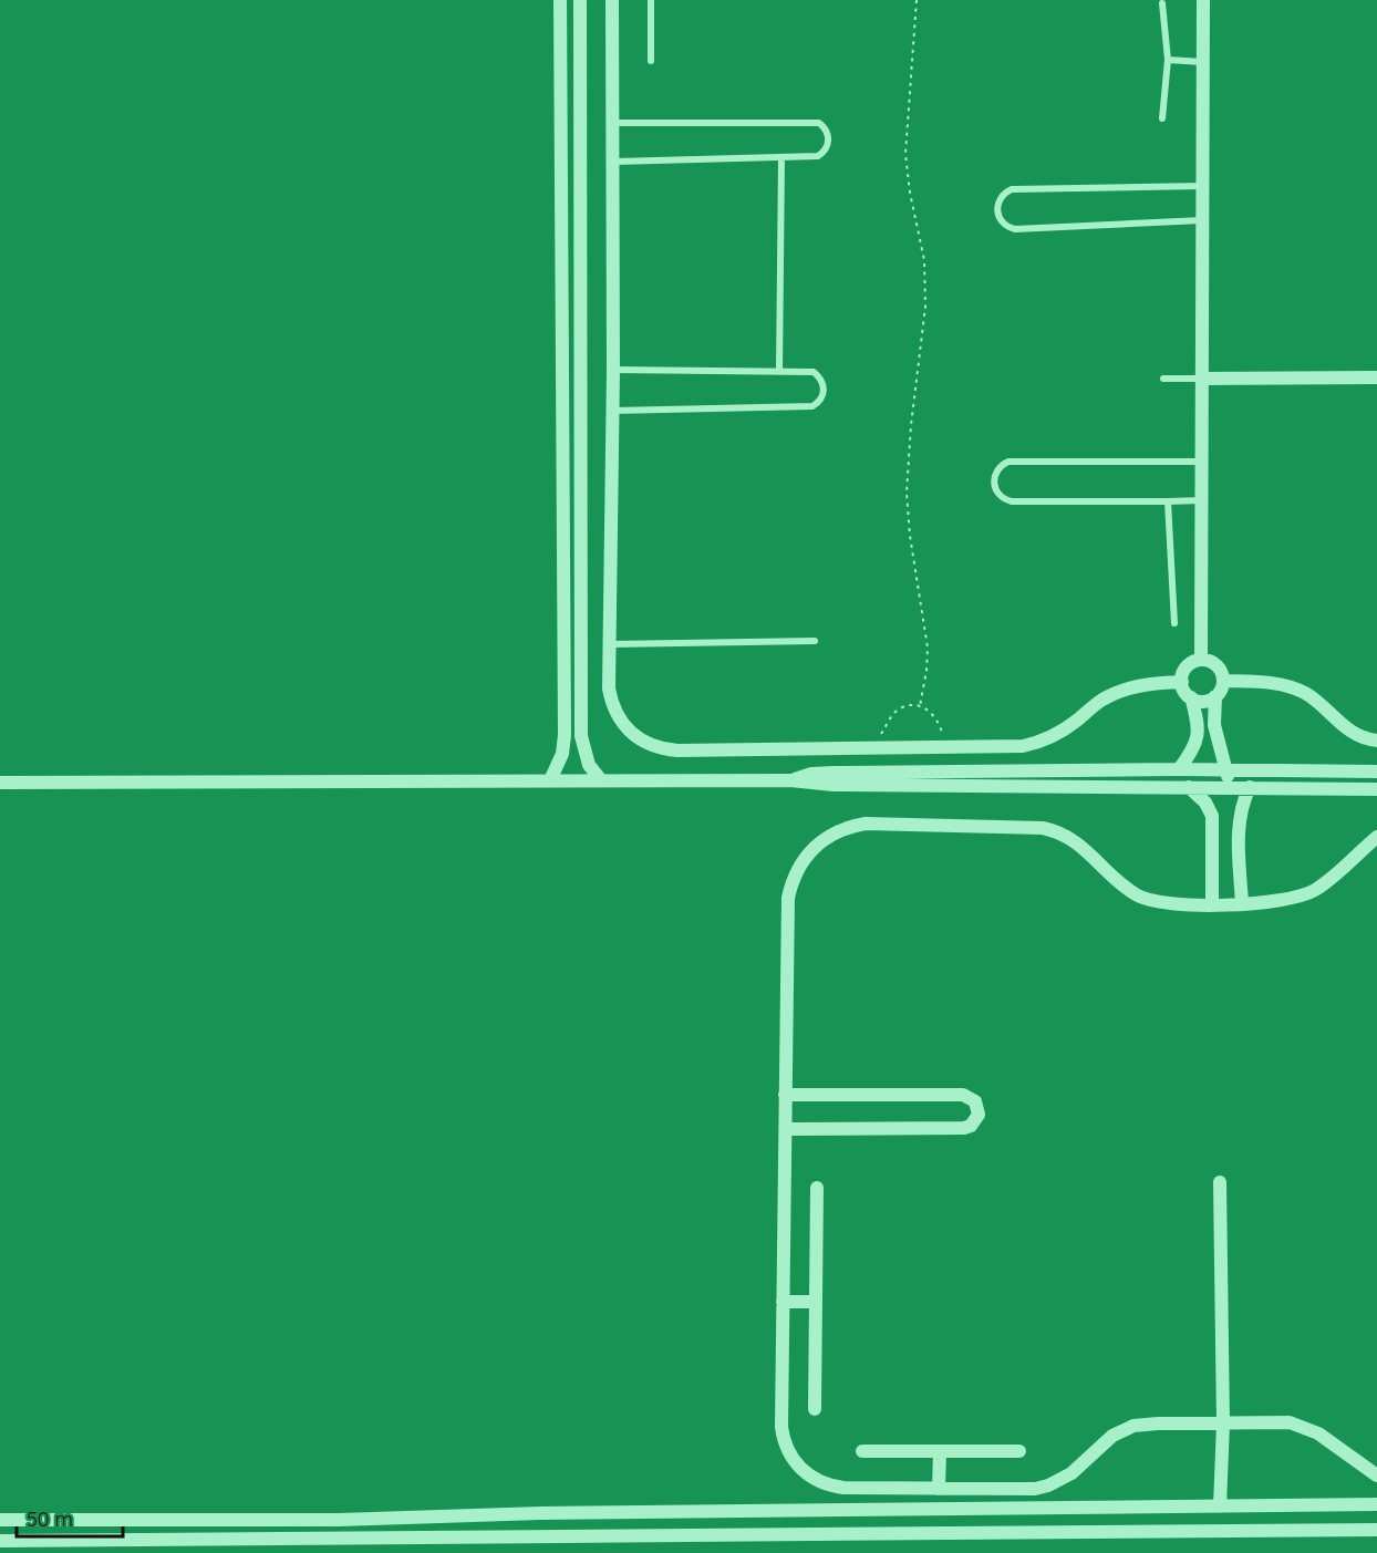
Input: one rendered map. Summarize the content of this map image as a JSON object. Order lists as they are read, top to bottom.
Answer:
{
  "scale_bar": "50 m"
}
